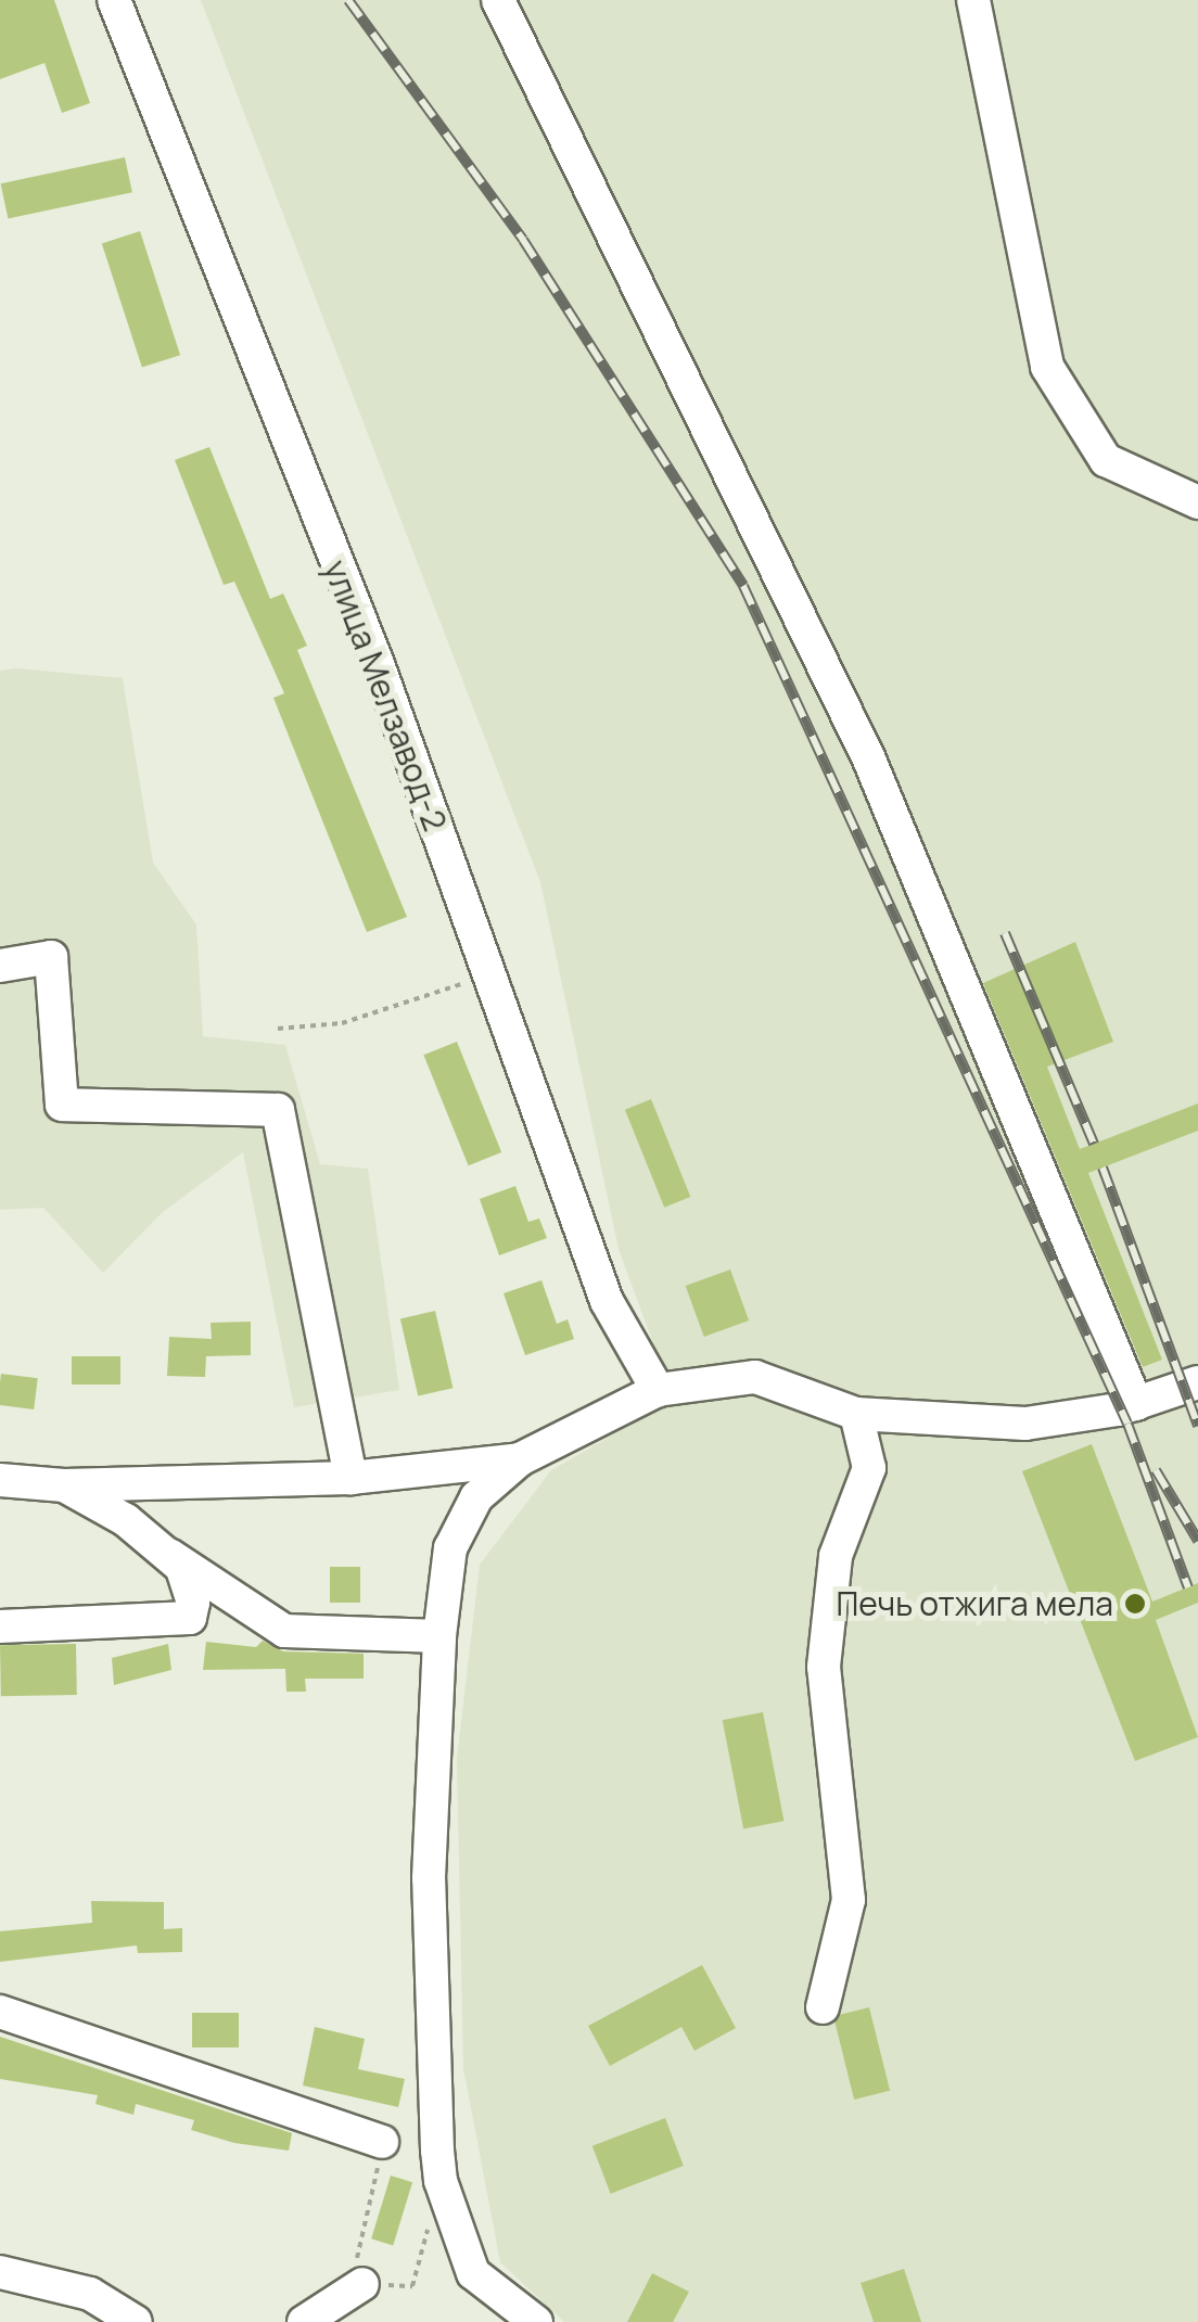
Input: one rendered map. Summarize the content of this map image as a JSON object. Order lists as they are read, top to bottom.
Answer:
{
  "streets": {
    "street": ["улица Мелзавод-2"]
  },
  "places": ["Печь отжига мела"]
}
